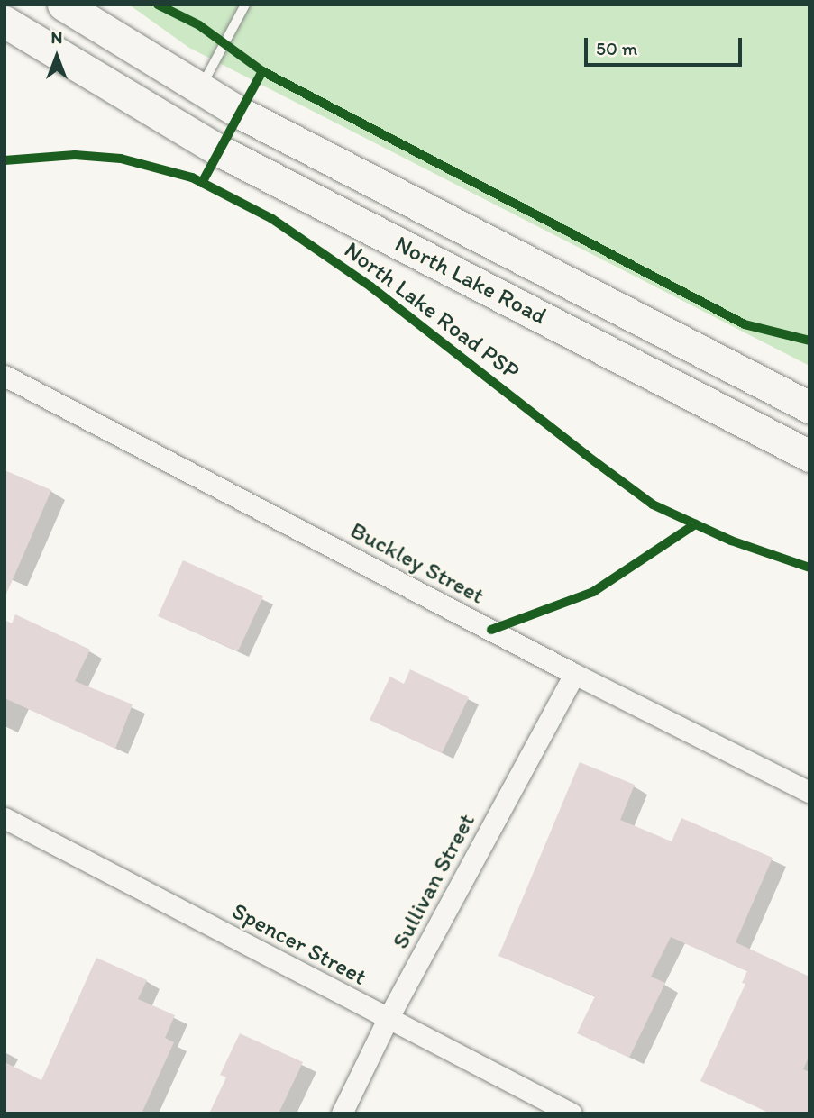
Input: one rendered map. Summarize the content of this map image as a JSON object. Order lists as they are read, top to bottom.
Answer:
{
  "streets": {
    "main road": ["North Lake Road"],
    "street": ["Buckley Street", "Sullivan Street", "Spencer Street"],
    "cycle path": ["North Lake Road PSP"]
  },
  "crossings": [
    ["Buckley Street", "Sullivan Street"],
    ["Sullivan Street", "Spencer Street"]
  ],
  "scale_bar": "50 m",
  "north": "top"
}
